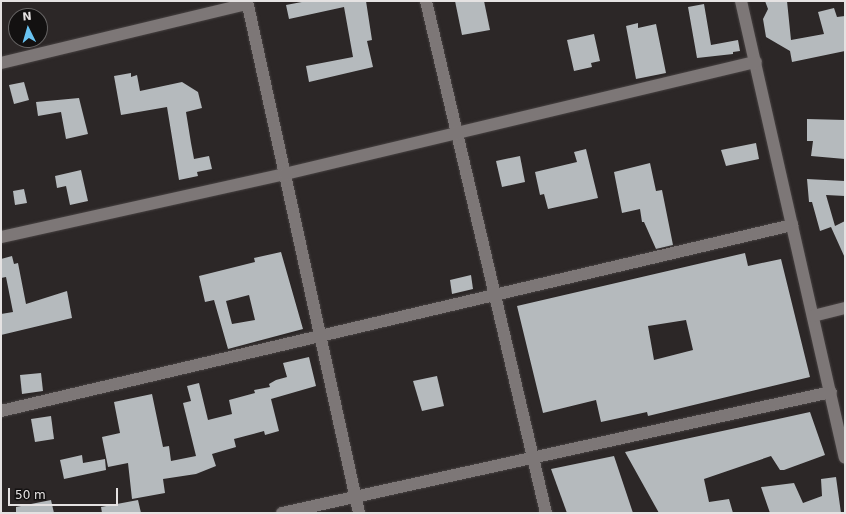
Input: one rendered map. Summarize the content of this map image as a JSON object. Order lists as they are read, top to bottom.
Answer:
{
  "scale_bar": "50 m",
  "north": "top"
}
